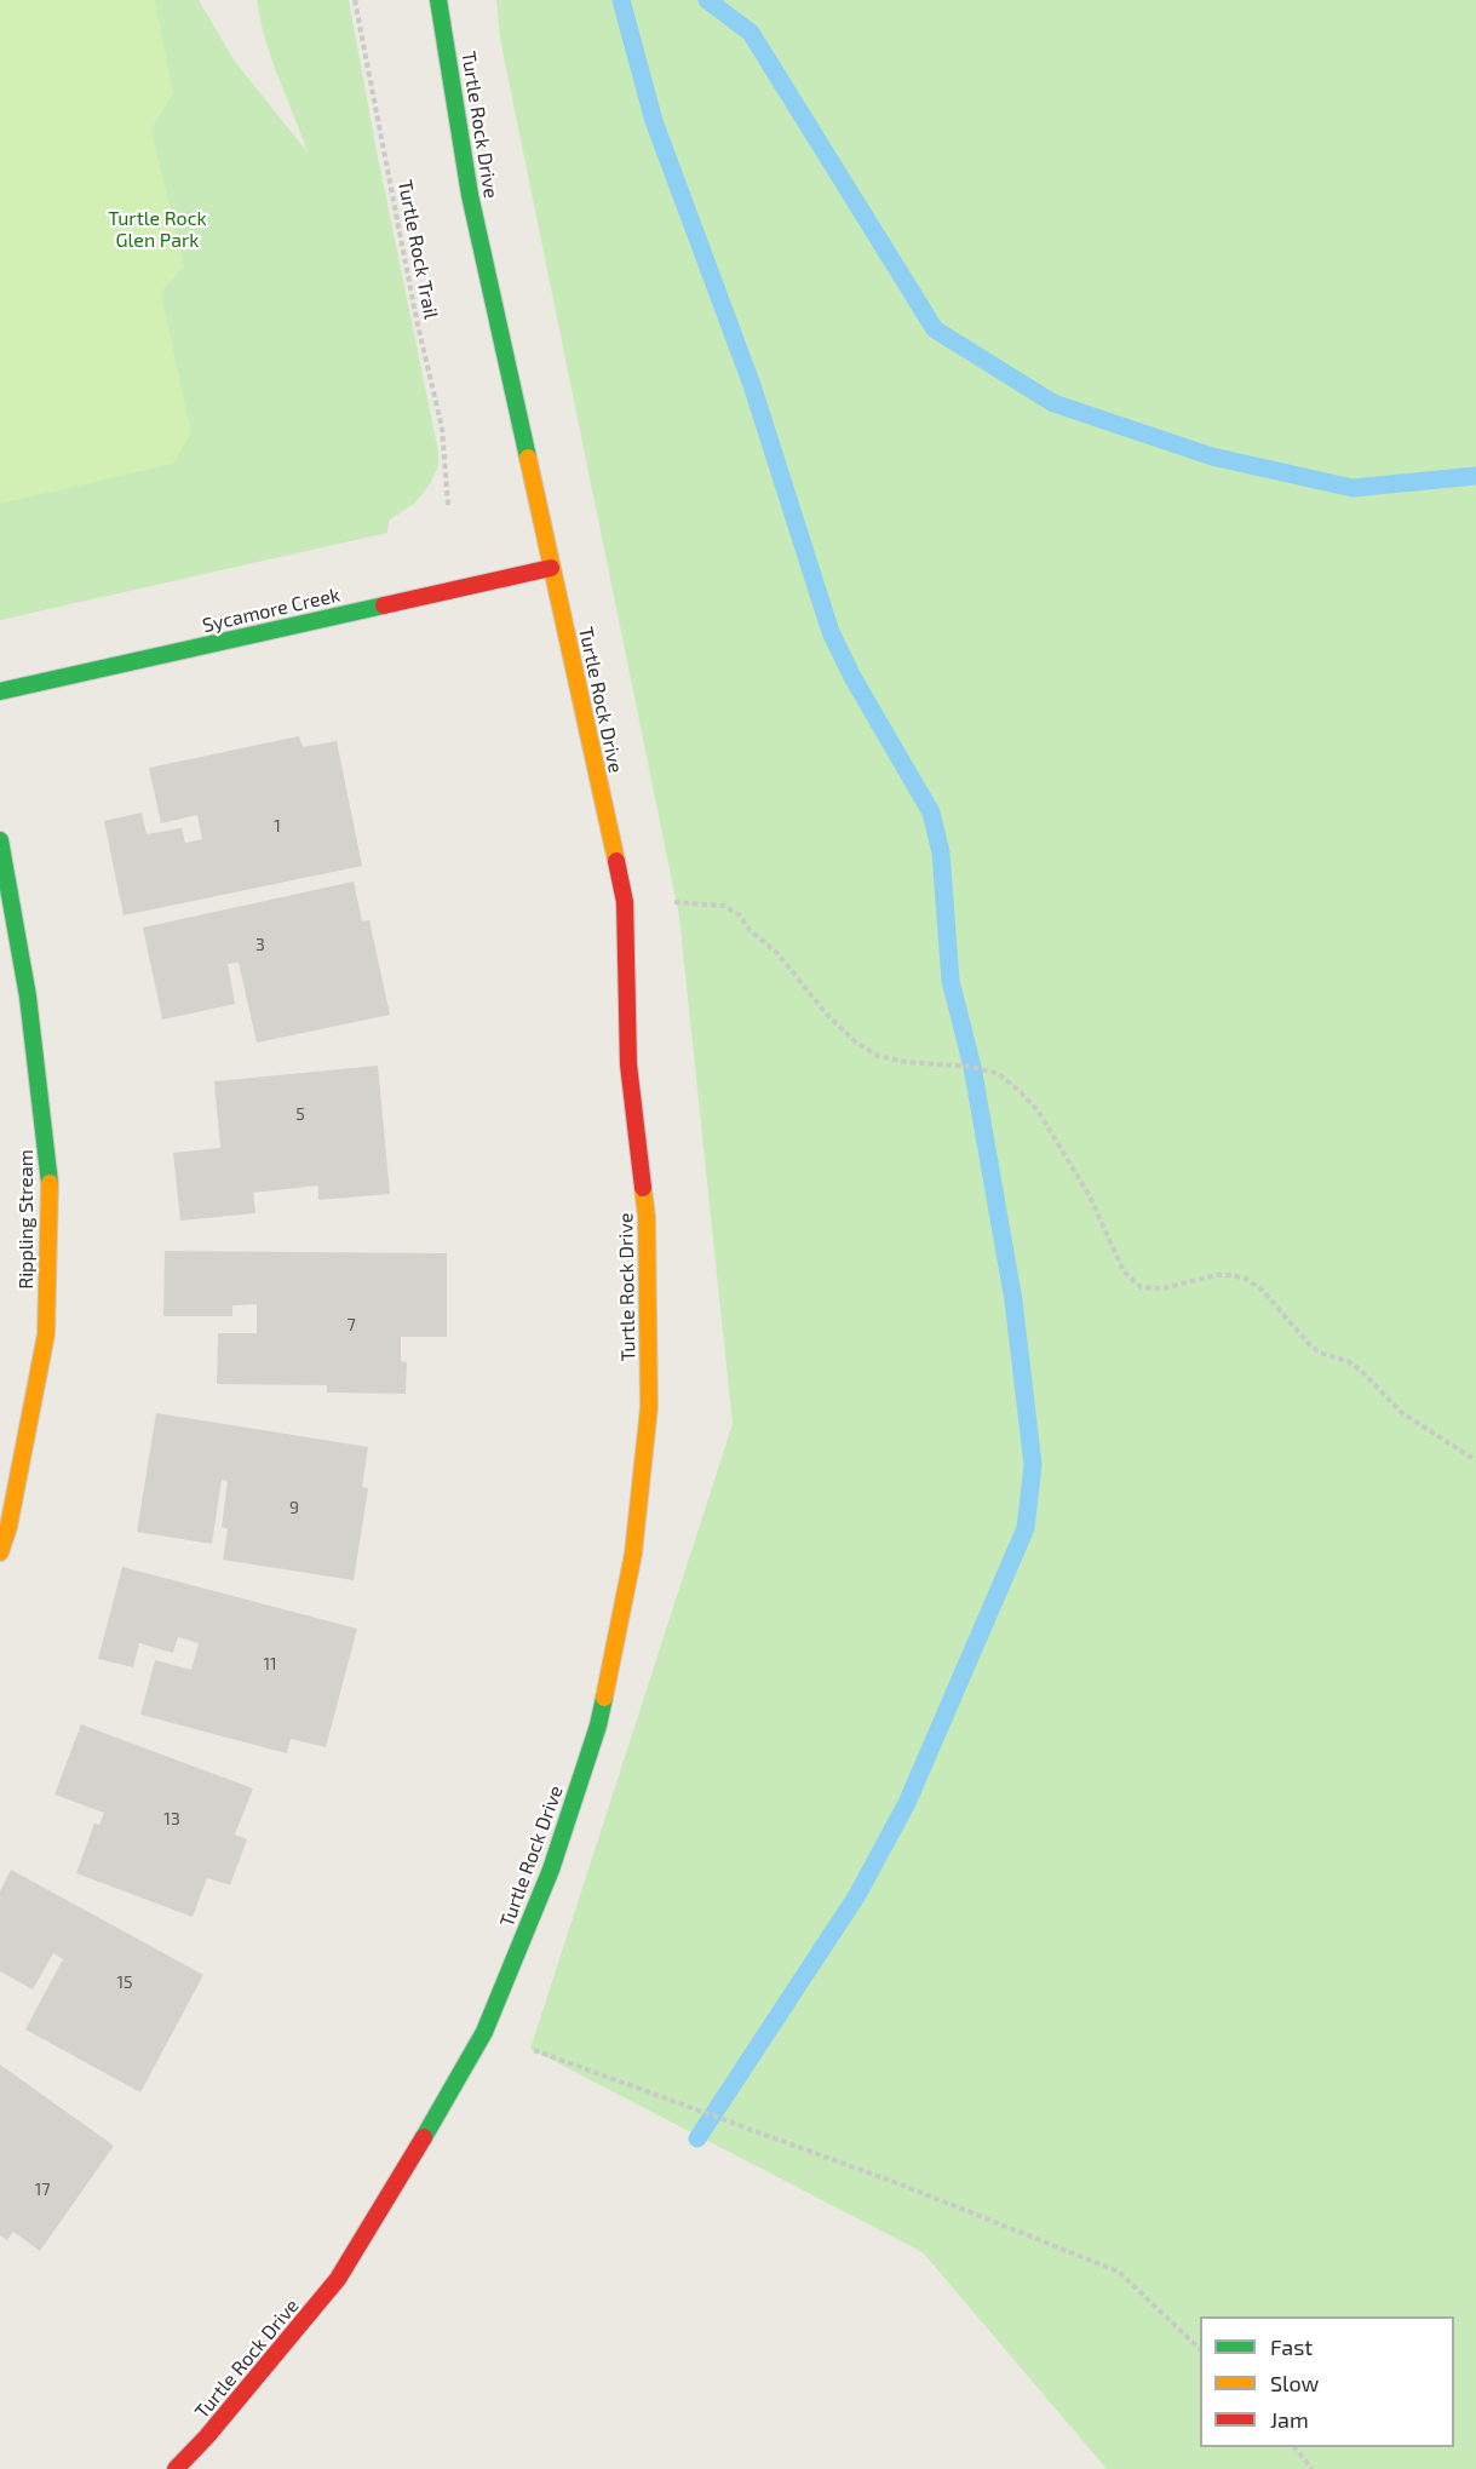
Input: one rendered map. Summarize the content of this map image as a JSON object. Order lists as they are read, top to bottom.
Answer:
{
  "streets": {
    "street": ["Turtle Rock Drive", "Sycamore Creek", "Rippling Stream"],
    "path": ["Turtle Rock Trail"]
  },
  "crossings": [
    ["Turtle Rock Drive", "Sycamore Creek"]
  ],
  "parks": ["Turtle Rock Glen Park"],
  "house_numbers": [
    "1",
    "3",
    "5",
    "7",
    "9",
    "11",
    "13",
    "15",
    "17"
  ],
  "legend": ["Fast", "Slow", "Jam"]
}
